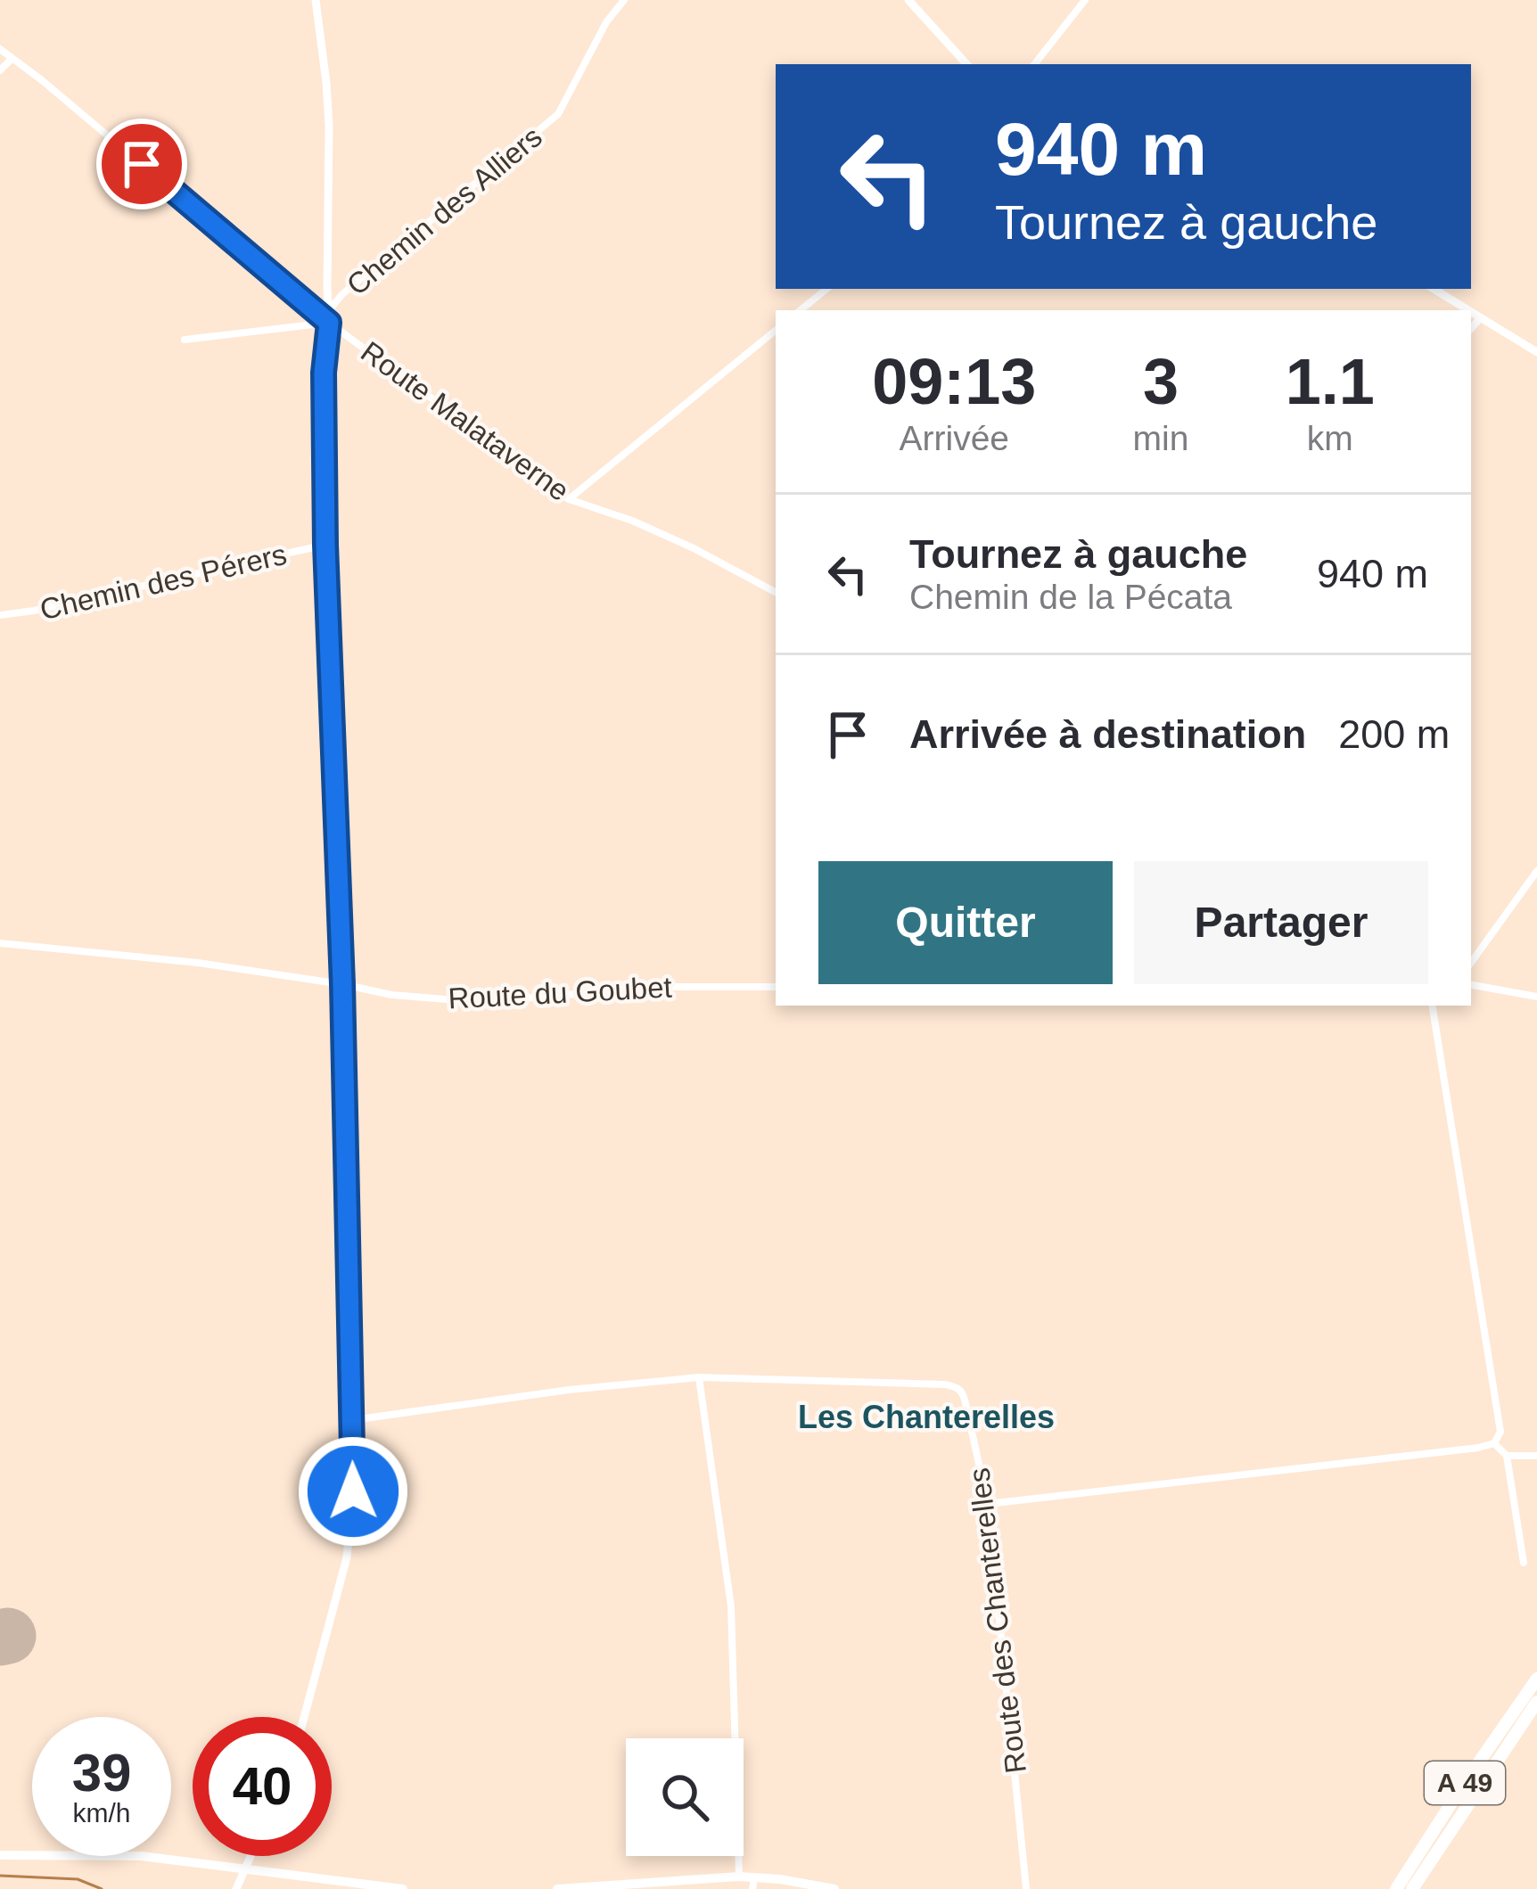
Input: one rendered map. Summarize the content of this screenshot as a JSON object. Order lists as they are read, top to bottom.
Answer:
{
  "streets": {
    "highway": ["A 49"],
    "street": [
      "Chemin des Alliers",
      "Route Malataverne",
      "Chemin des Pérers",
      "Route du Goubet",
      "Route des Chanterelles"
    ]
  },
  "districts": ["Les Chanterelles"],
  "page": {
    "turn": ["940 m", "Tournez à gauche"],
    "eta": [
      "09:13",
      "Arrivée",
      "3",
      "min",
      "1.1",
      "km"
    ],
    "list": [
      {
        "name": "Tournez à gauche",
        "note": "Chemin de la Pécata",
        "value": "940 m"
      },
      {
        "name": "Arrivée à destination",
        "value": "200 m"
      }
    ],
    "buttons": ["Quitter", "Partager"],
    "speed": "39 km/h",
    "limit": "40"
  }
}
